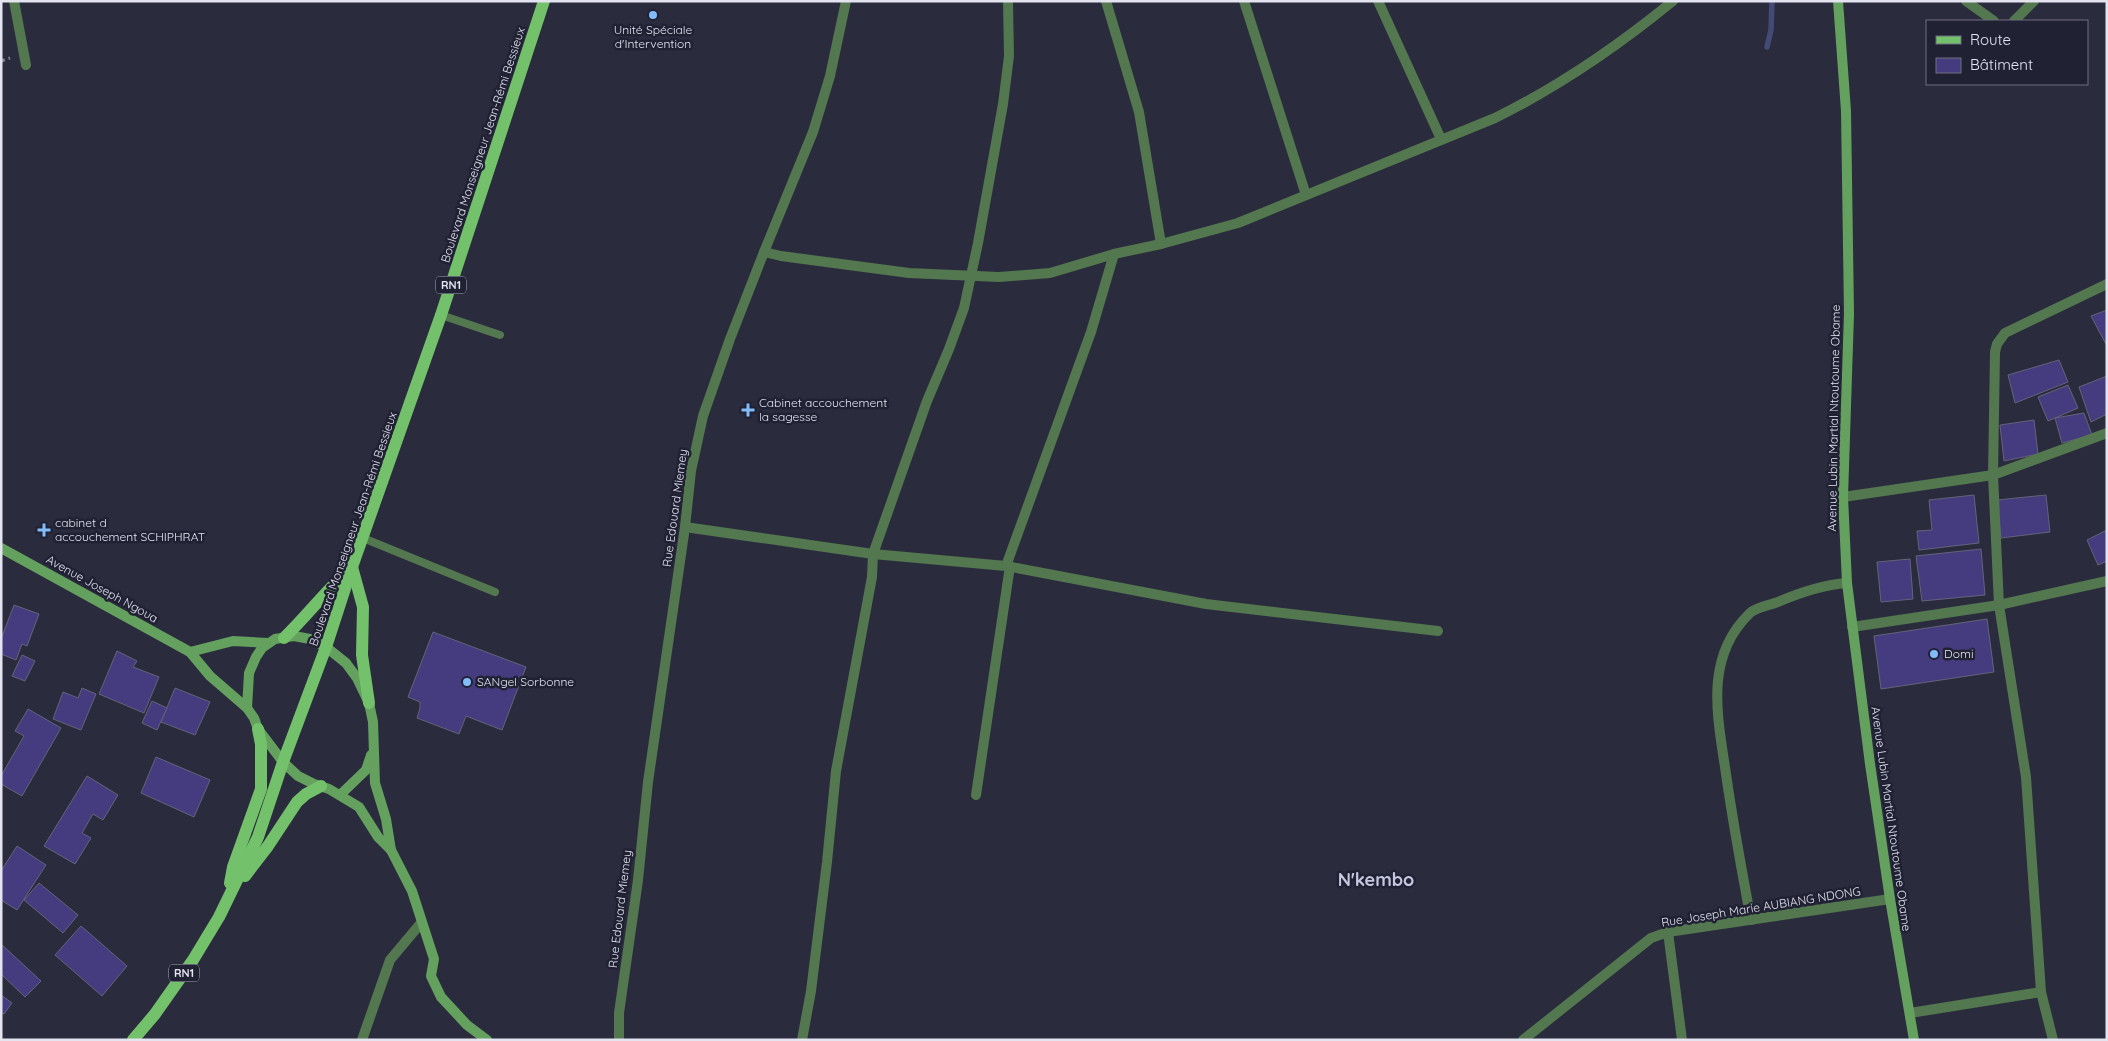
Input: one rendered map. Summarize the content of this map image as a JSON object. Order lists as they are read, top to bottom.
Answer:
{
  "streets": {
    "main road": [
      "Boulevard Monseigneur Jean-Rémi Bessieux",
      "RN1",
      "Avenue Lubin Martial Ntoutoume Obame",
      "Avenue Joseph Ngoua"
    ],
    "street": ["Rue Edouard Miemey", "Rue Joseph Marie AUBIANG NDONG"]
  },
  "crossings": [
    ["Avenue Lubin Martial Ntoutoume Obame", "Rue Joseph Marie AUBIANG NDONG"]
  ],
  "districts": ["N'kembo"],
  "places": {
    "other": ["Unité Spéciale d'Intervention", "Domi", "SANgel Sorbonne"],
    "health": ["Cabinet accouchement la sagesse", "cabinet d accouchement SCHIPHRAT"]
  },
  "legend": ["Route", "Bâtiment"]
}
